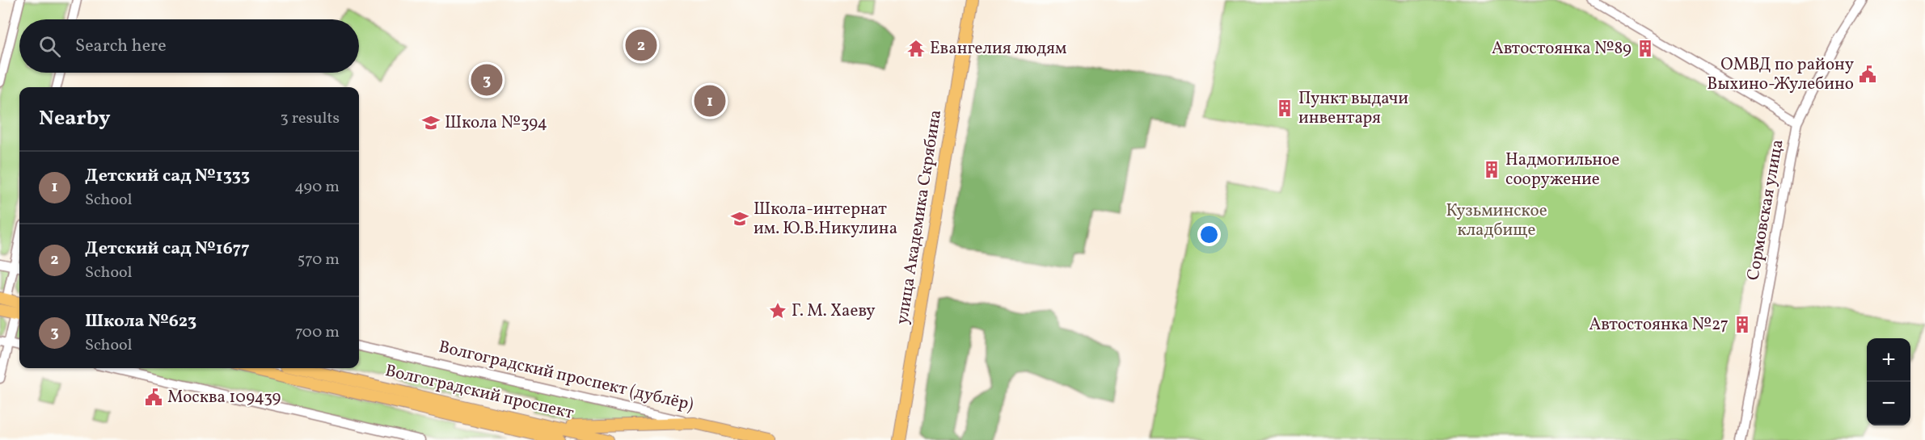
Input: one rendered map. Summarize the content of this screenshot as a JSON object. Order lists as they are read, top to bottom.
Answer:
{
  "streets": {
    "main road": ["улица Академика Скрябина", "Волгоградский проспект (дублёр)", "Волгоградский проспект"],
    "street": ["Сормовская улица"]
  },
  "parks": ["Кузьминское кладбище"],
  "places": {
    "temple": ["Евангелия людям"],
    "building": [
      "Автостоянка №89",
      "Пункт выдачи инвентаря",
      "Надмогильное сооружение",
      "Автостоянка №27"
    ],
    "public building": ["ОМВД по району Выхино-Жулебино", "Москва 109439"],
    "school or university": ["Школа №394", "Школа-интернат им. Ю.В.Никулина"],
    "place": ["Г. М. Хаеву"]
  },
  "page": {
    "search": "Search here",
    "pins": ["2", "3", "1"],
    "heading": ["Nearby", "3 results"],
    "list": [
      {
        "mark": "1",
        "name": "Детский сад №1333",
        "note": "School",
        "value": "490 m"
      },
      {
        "mark": "2",
        "name": "Детский сад №1677",
        "note": "School",
        "value": "570 m"
      },
      {
        "mark": "3",
        "name": "Школа №623",
        "note": "School",
        "value": "700 m"
      }
    ],
    "map_buttons": ["+", "−"]
  }
}
